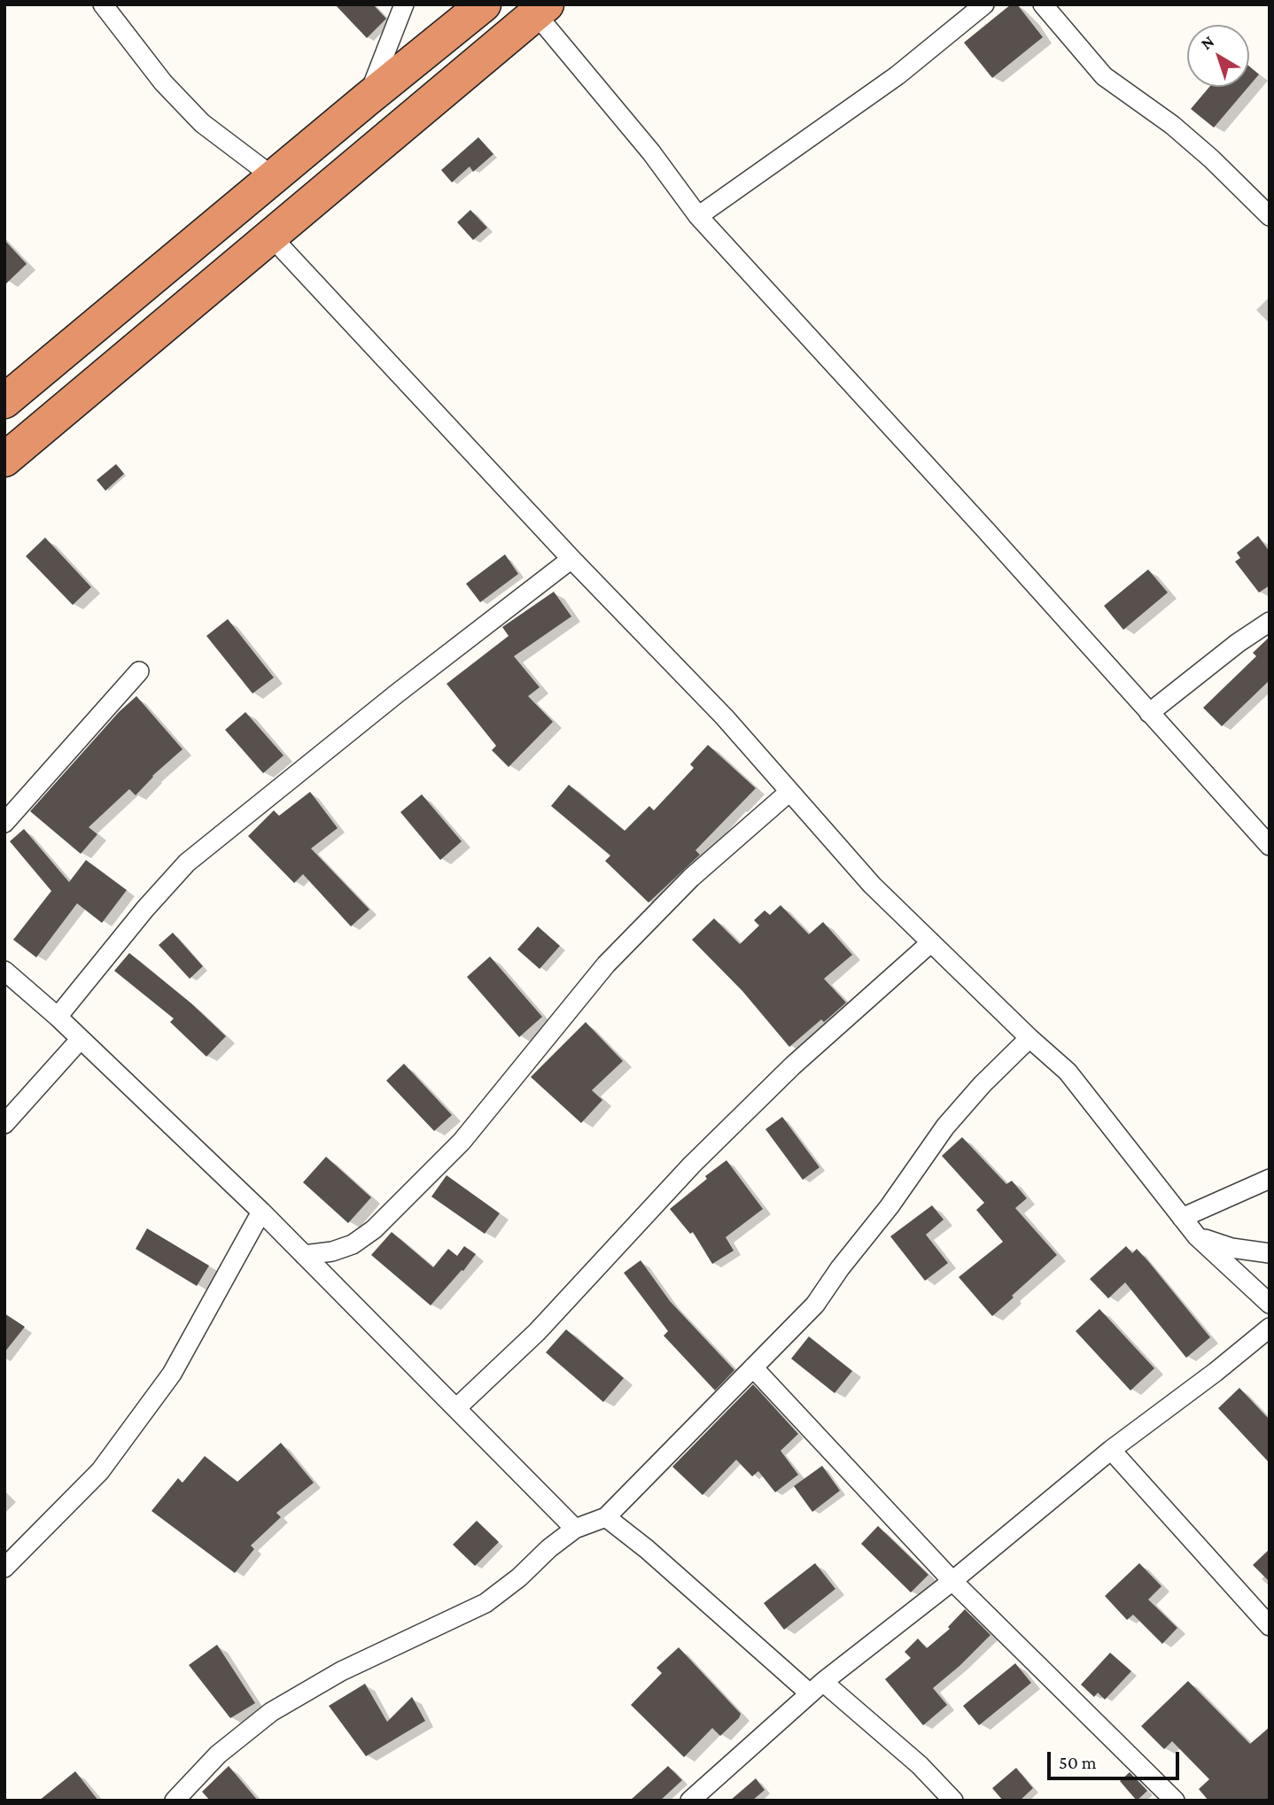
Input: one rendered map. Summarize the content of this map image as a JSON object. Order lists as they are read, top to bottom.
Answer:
{
  "scale_bar": "50 m",
  "north": "top left"
}
